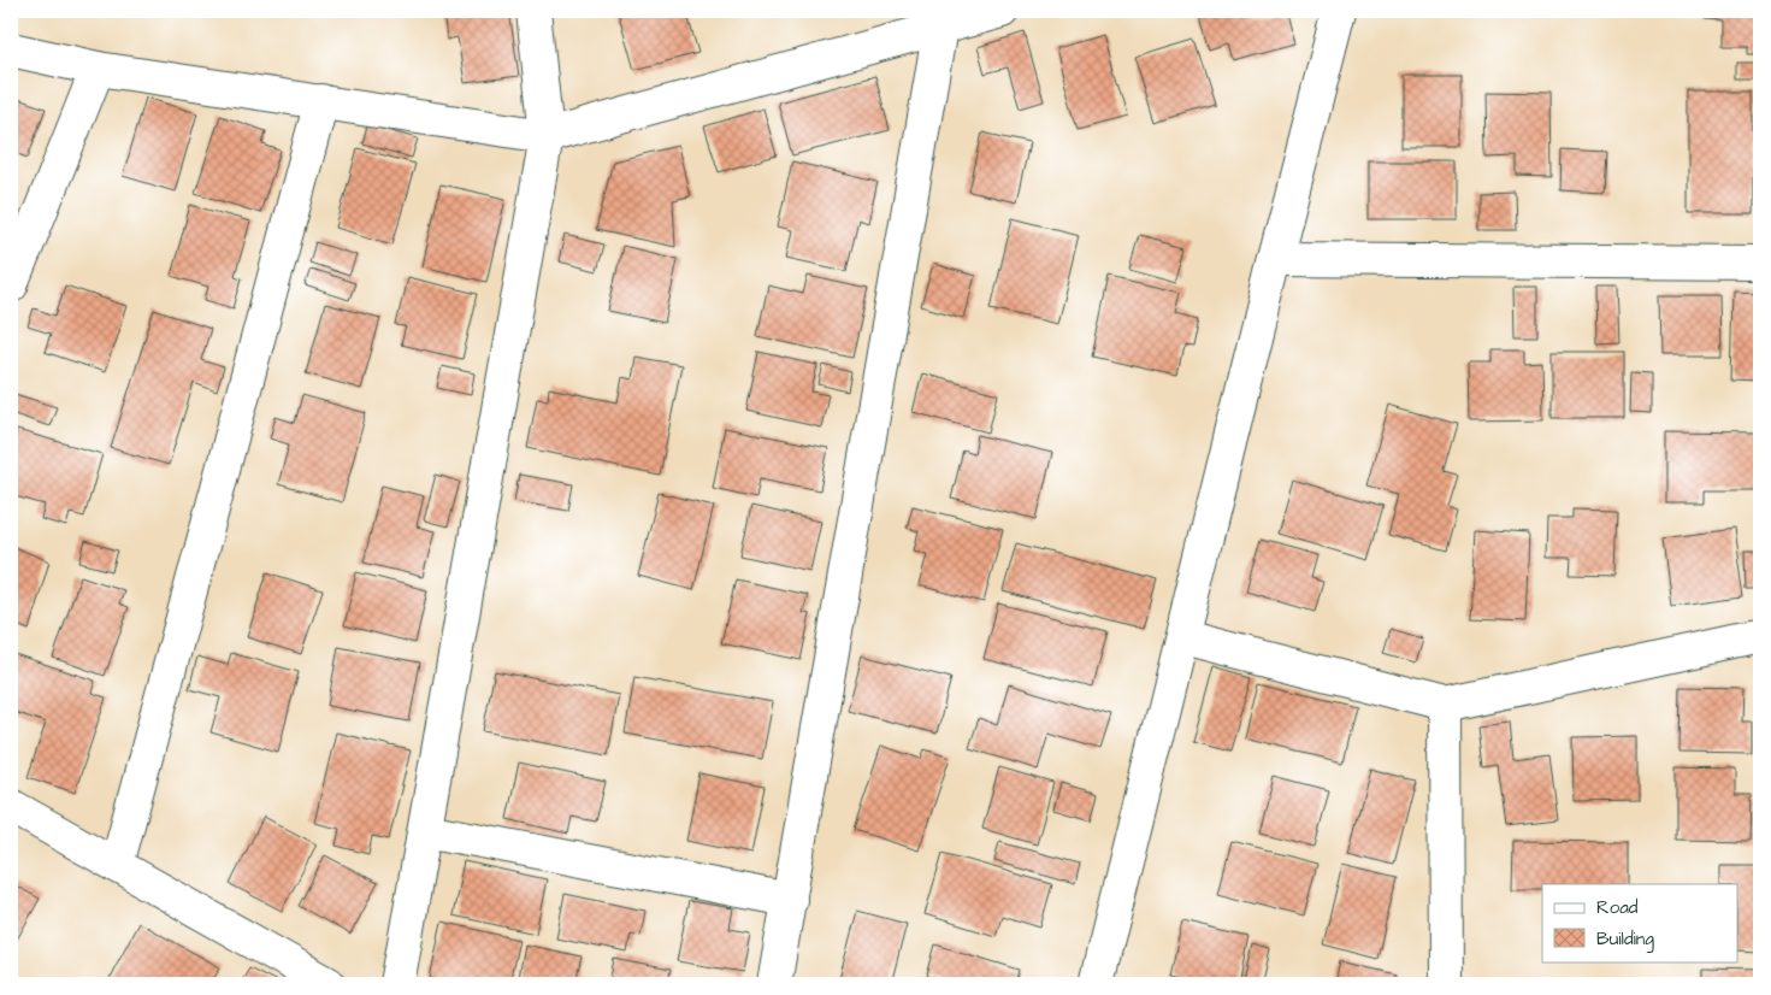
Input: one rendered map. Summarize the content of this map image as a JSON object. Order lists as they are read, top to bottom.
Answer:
{
  "legend": ["Road", "Building"]
}
